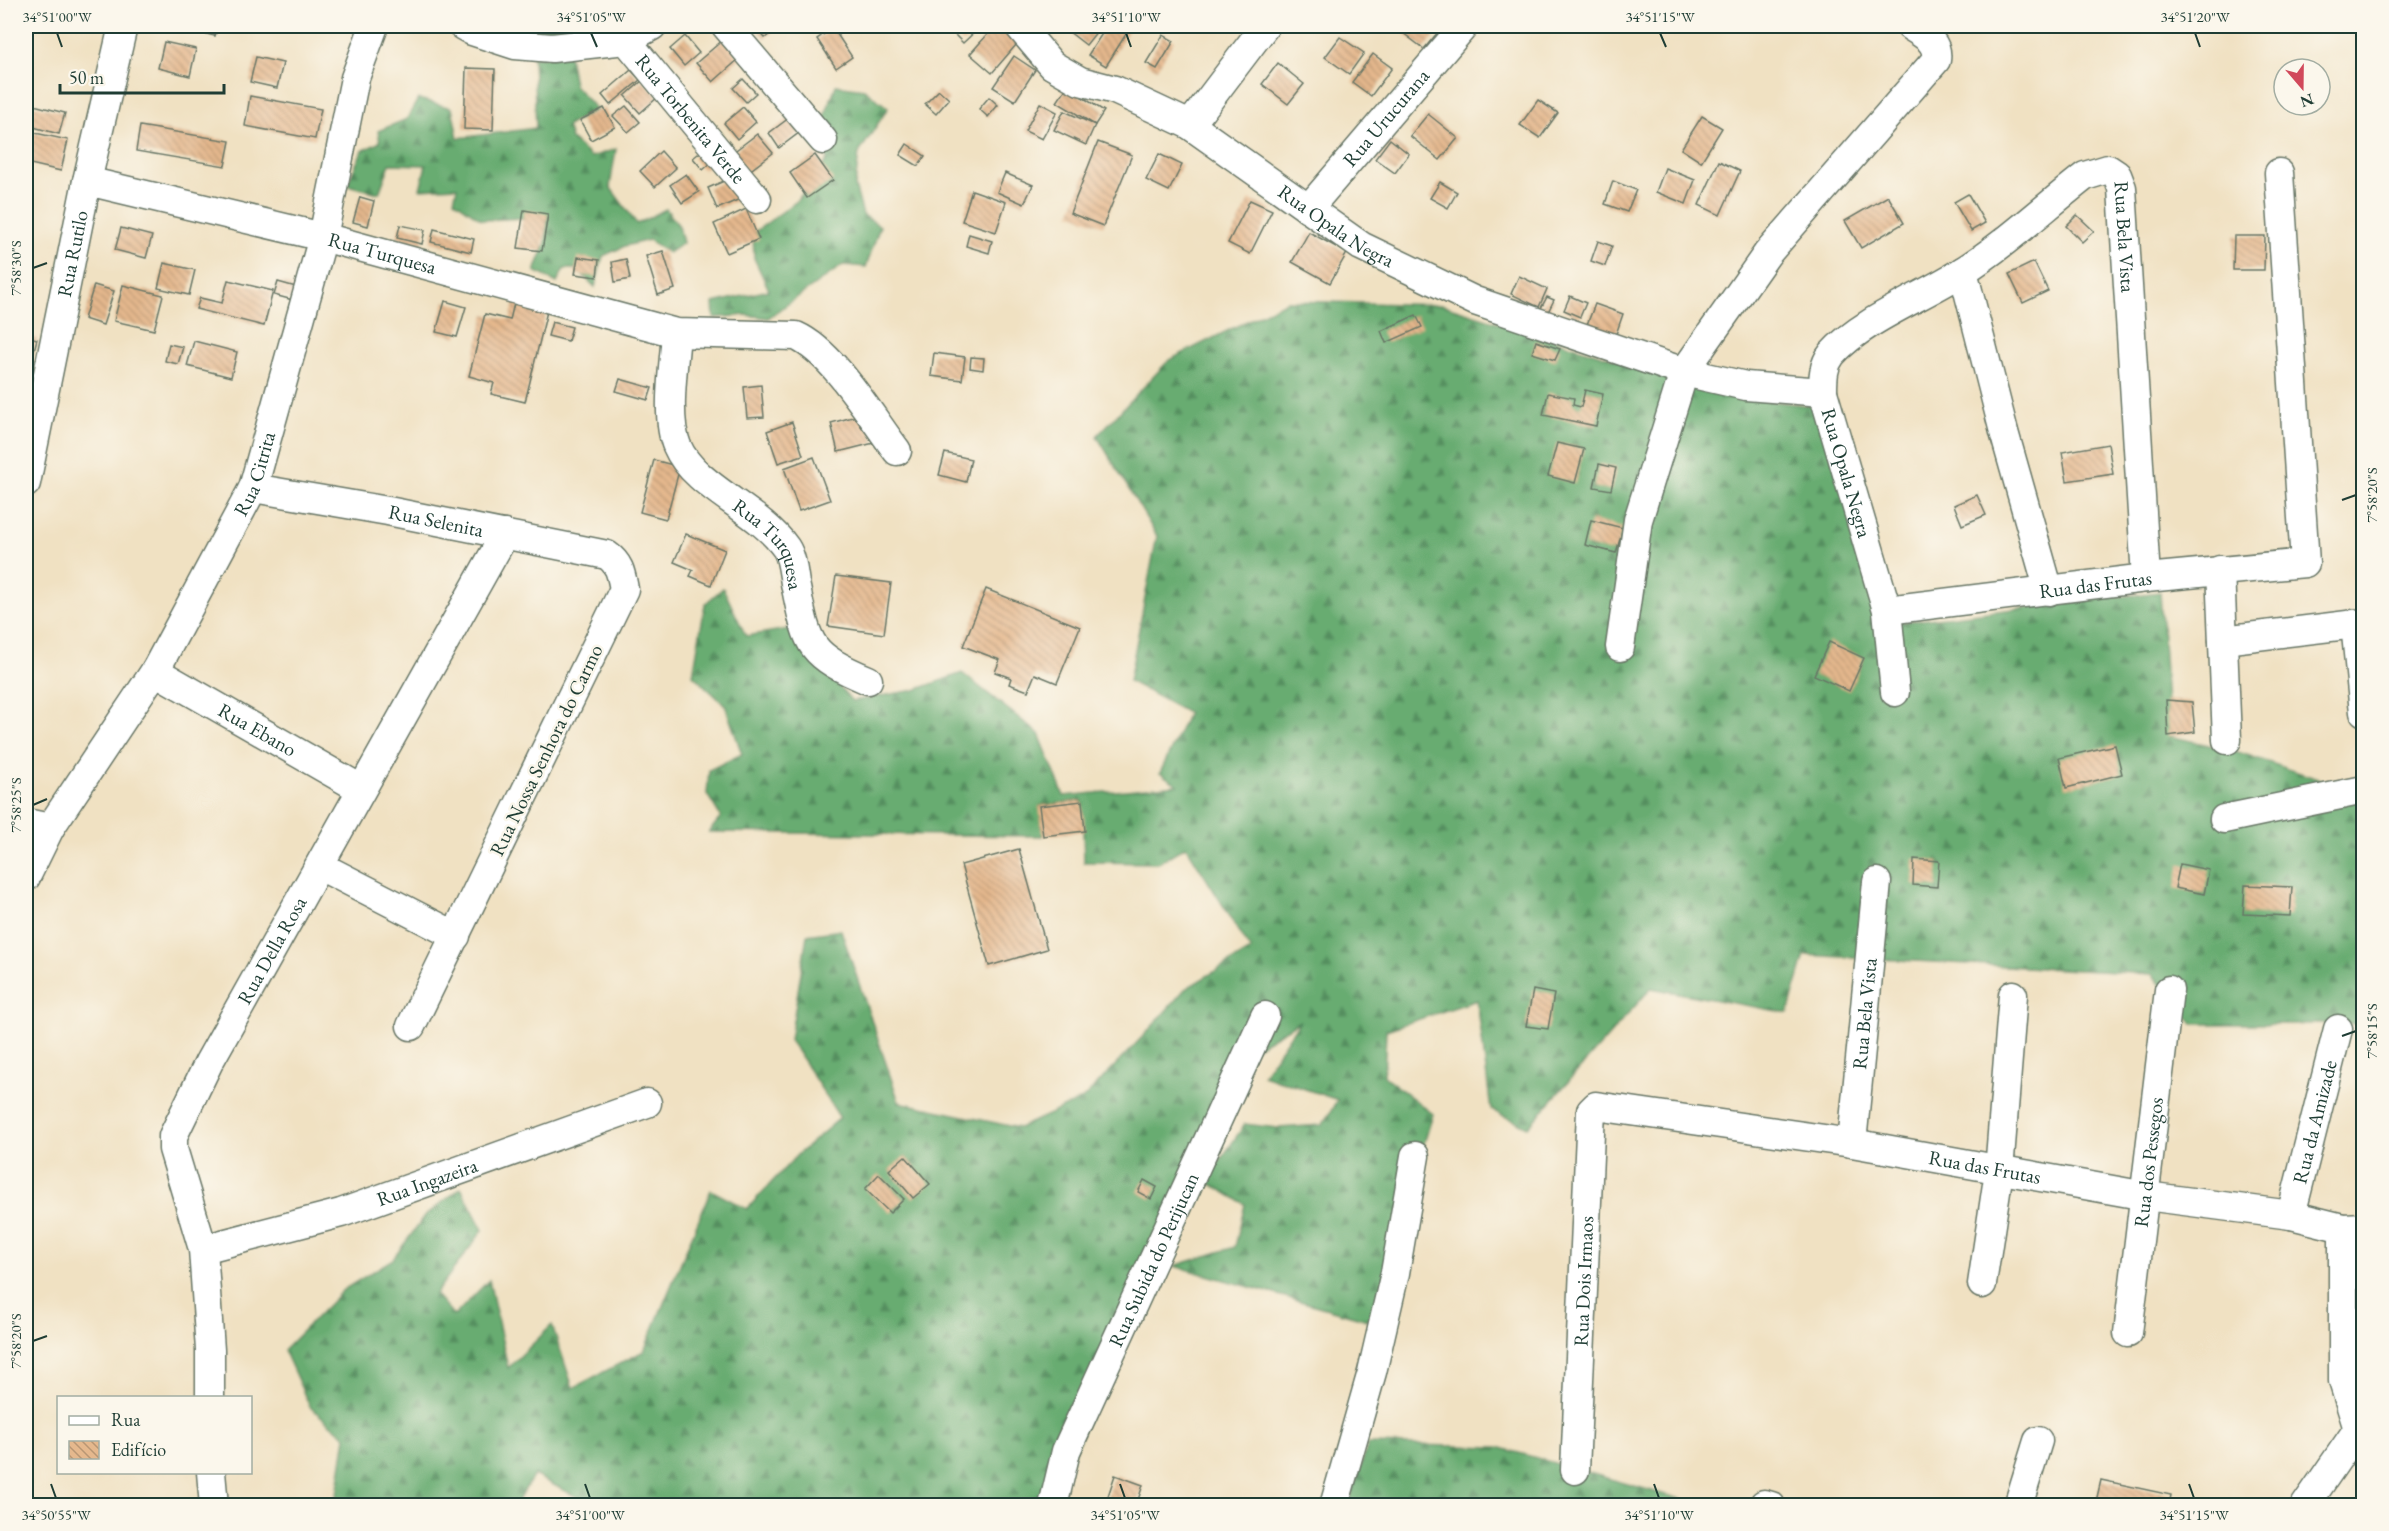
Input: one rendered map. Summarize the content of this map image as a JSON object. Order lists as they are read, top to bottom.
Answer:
{
  "streets": {
    "street": [
      "Rua Urucurana",
      "Rua Torbenita Verde",
      "Rua Opala Negra",
      "Rua Bela Vista",
      "Rua Turquesa",
      "Rua Rutilo",
      "Rua Citrita",
      "Rua Selenita",
      "Rua das Frutas",
      "Rua Ebano",
      "Rua Nossa Senhora do Carmo",
      "Rua Della Rosa",
      "Rua da Amizade",
      "Rua dos Pessegos",
      "Rua Ingazeira",
      "Rua Subida do Perijucan",
      "Rua Dois Irmaos"
    ]
  },
  "crossings": [
    ["Rua Urucurana", "Rua Opala Negra"],
    ["Rua Opala Negra", "Rua Bela Vista"],
    ["Rua Opala Negra", "Rua das Frutas"],
    ["Rua Bela Vista", "Rua das Frutas"],
    ["Rua Turquesa", "Rua Rutilo"],
    ["Rua Turquesa", "Rua Citrita"],
    ["Rua Citrita", "Rua Selenita"],
    ["Rua Citrita", "Rua Ebano"],
    ["Rua Selenita", "Rua Nossa Senhora do Carmo"],
    ["Rua Selenita", "Rua Della Rosa"],
    ["Rua das Frutas", "Rua da Amizade"],
    ["Rua das Frutas", "Rua dos Pessegos"],
    ["Rua das Frutas", "Rua Dois Irmaos"],
    ["Rua Ebano", "Rua Della Rosa"],
    ["Rua Della Rosa", "Rua Ingazeira"]
  ],
  "legend": ["Rua", "Edifício"],
  "scale_bar": "50 m",
  "north": "bottom",
  "coordinates": [
    "34°51'00\"W",
    "34°51'05\"W",
    "34°51'10\"W",
    "34°51'15\"W",
    "34°51'20\"W",
    "7°58'30\"S",
    "7°58'20\"S",
    "7°58'25\"S",
    "7°58'15\"S",
    "34°50'55\"W"
  ]
}
